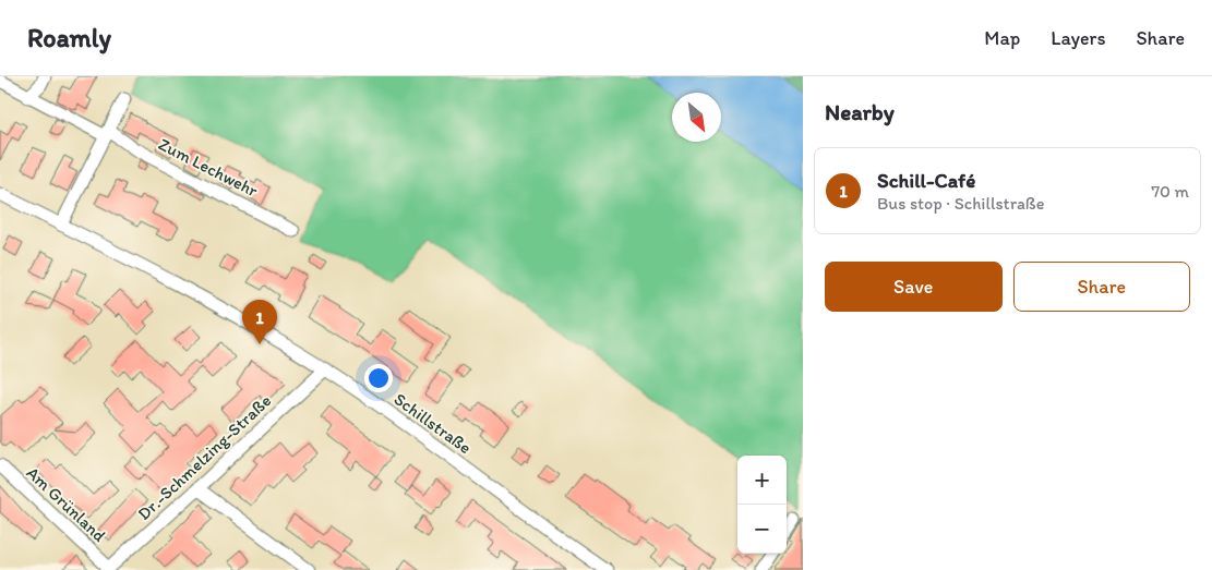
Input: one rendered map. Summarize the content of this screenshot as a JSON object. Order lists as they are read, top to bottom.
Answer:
{
  "streets": {
    "street": [
      "Zum Lechwehr",
      "Schillstraße",
      "Dr.-Schmelzing-Straße",
      "Am Grünland"
    ]
  },
  "crossings": [
    ["Schillstraße", "Dr.-Schmelzing-Straße"],
    ["Dr.-Schmelzing-Straße", "Am Grünland"]
  ],
  "north": "bottom right",
  "page": {
    "header": "Roamly",
    "nav": ["Map", "Layers", "Share"],
    "heading": "Nearby",
    "list": [
      {
        "mark": "1",
        "name": "Schill-Café",
        "note": "Bus stop · Schillstraße",
        "value": "70 m"
      }
    ],
    "buttons": ["Save", "Share"],
    "pins": "1",
    "map_buttons": ["+", "−"]
  }
}
